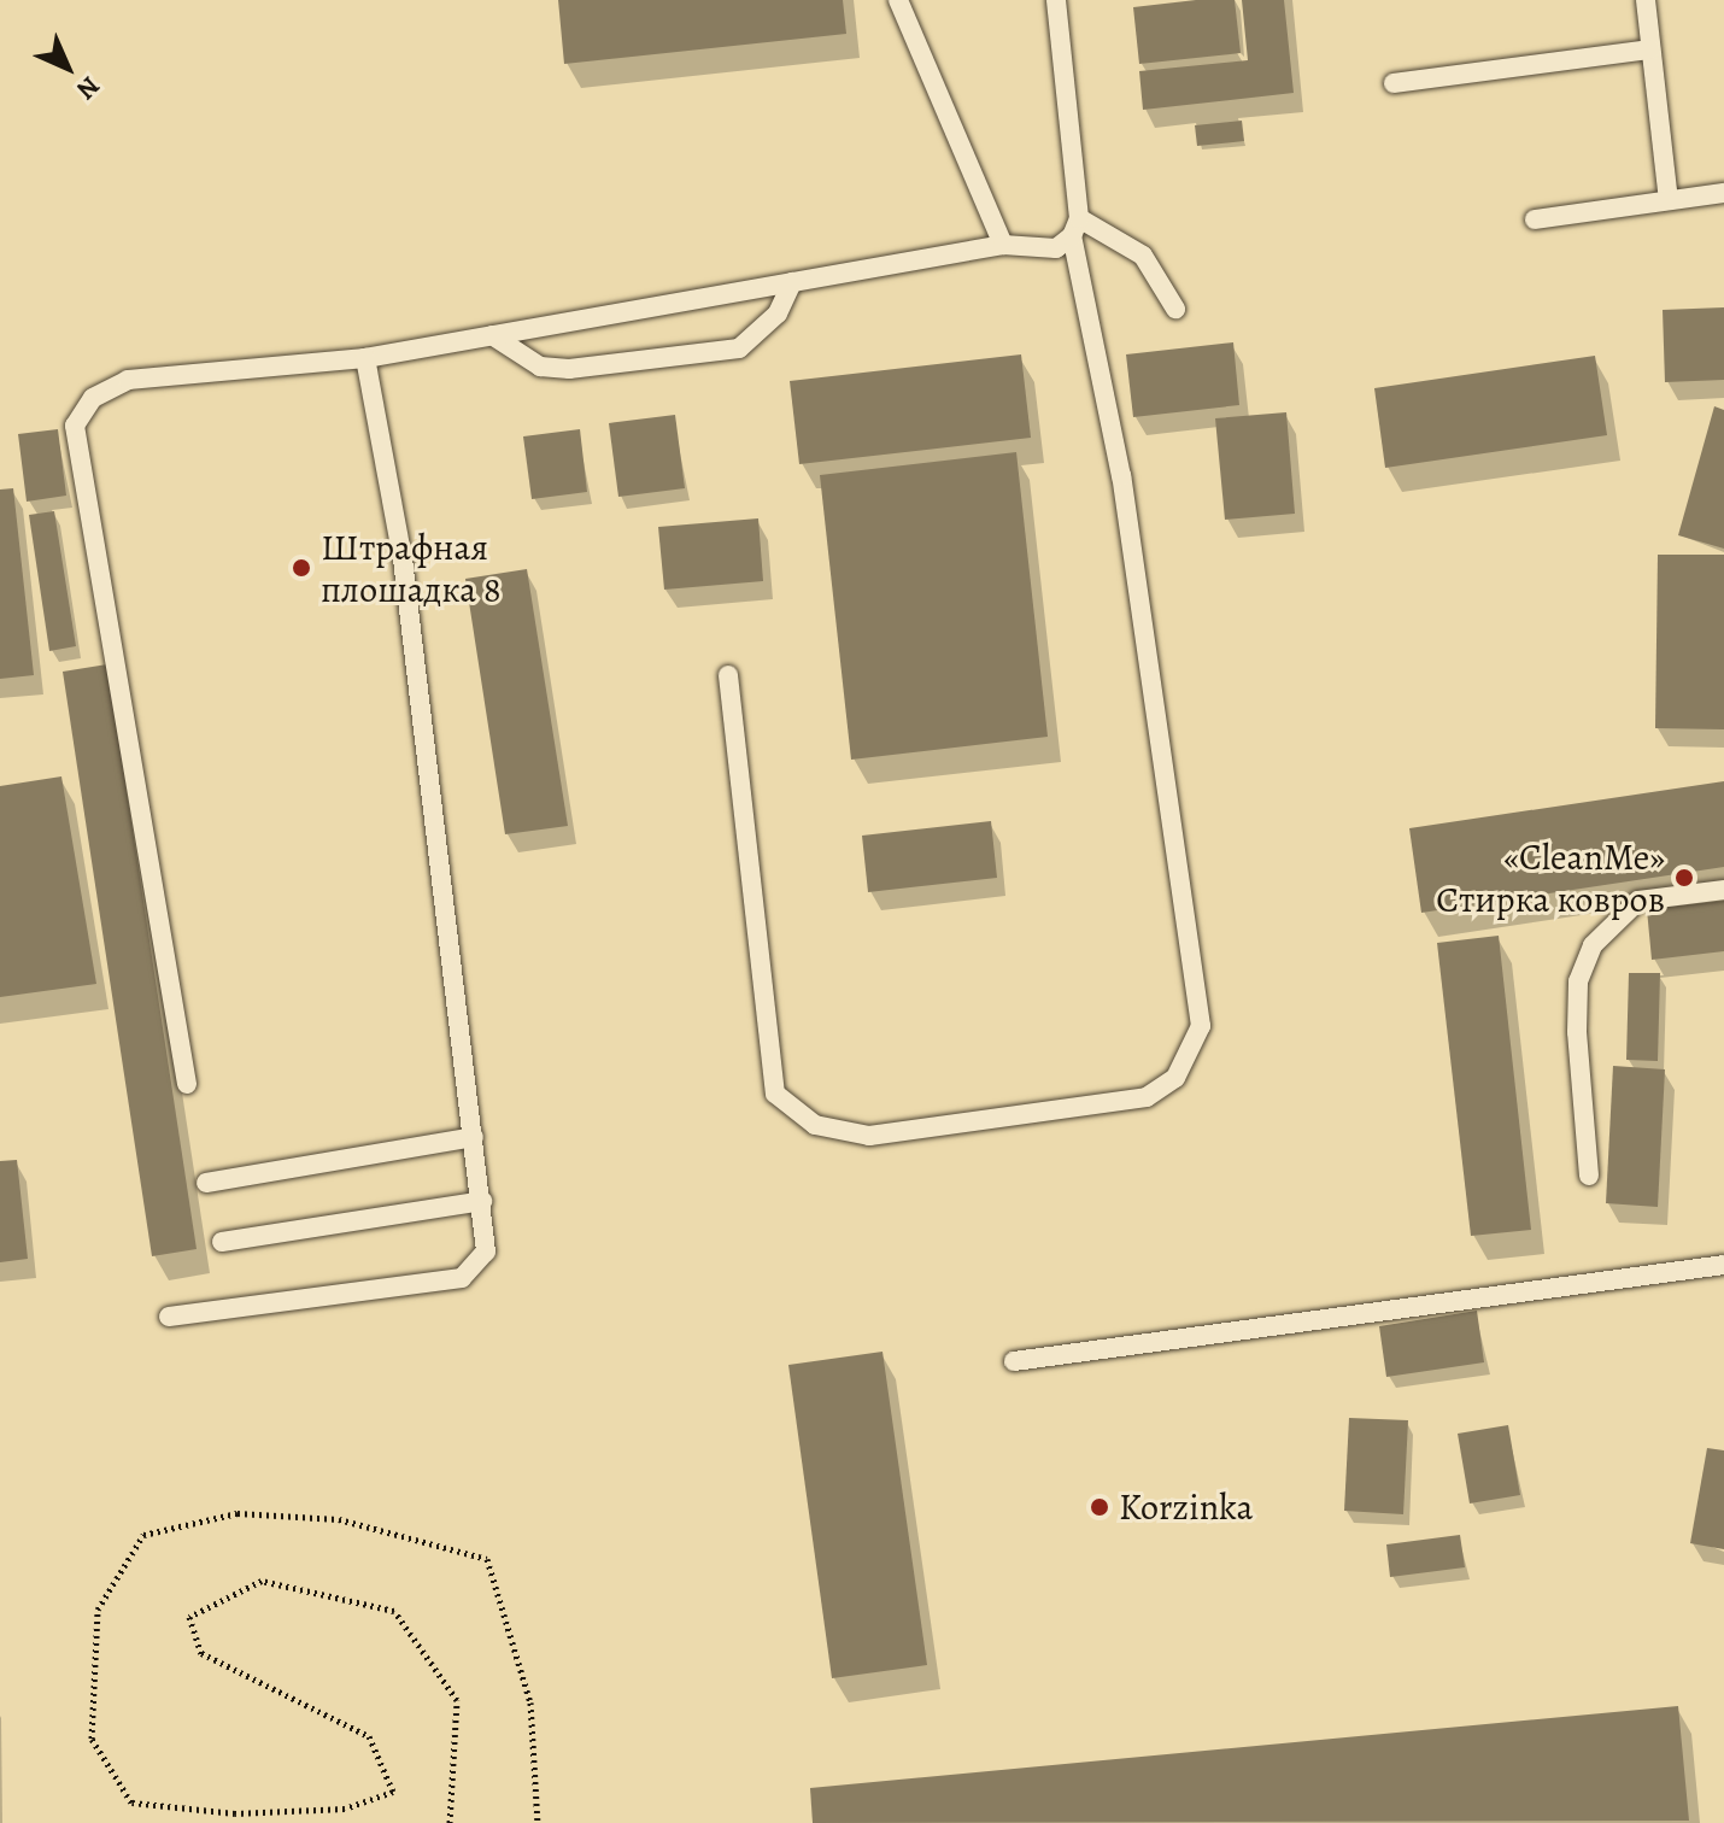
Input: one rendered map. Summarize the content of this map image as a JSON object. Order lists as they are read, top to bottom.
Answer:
{
  "places": ["Штрафная плошадка 8", "«CleanMe» Стирка ковров", "Korzinka"],
  "north": "bottom right"
}
